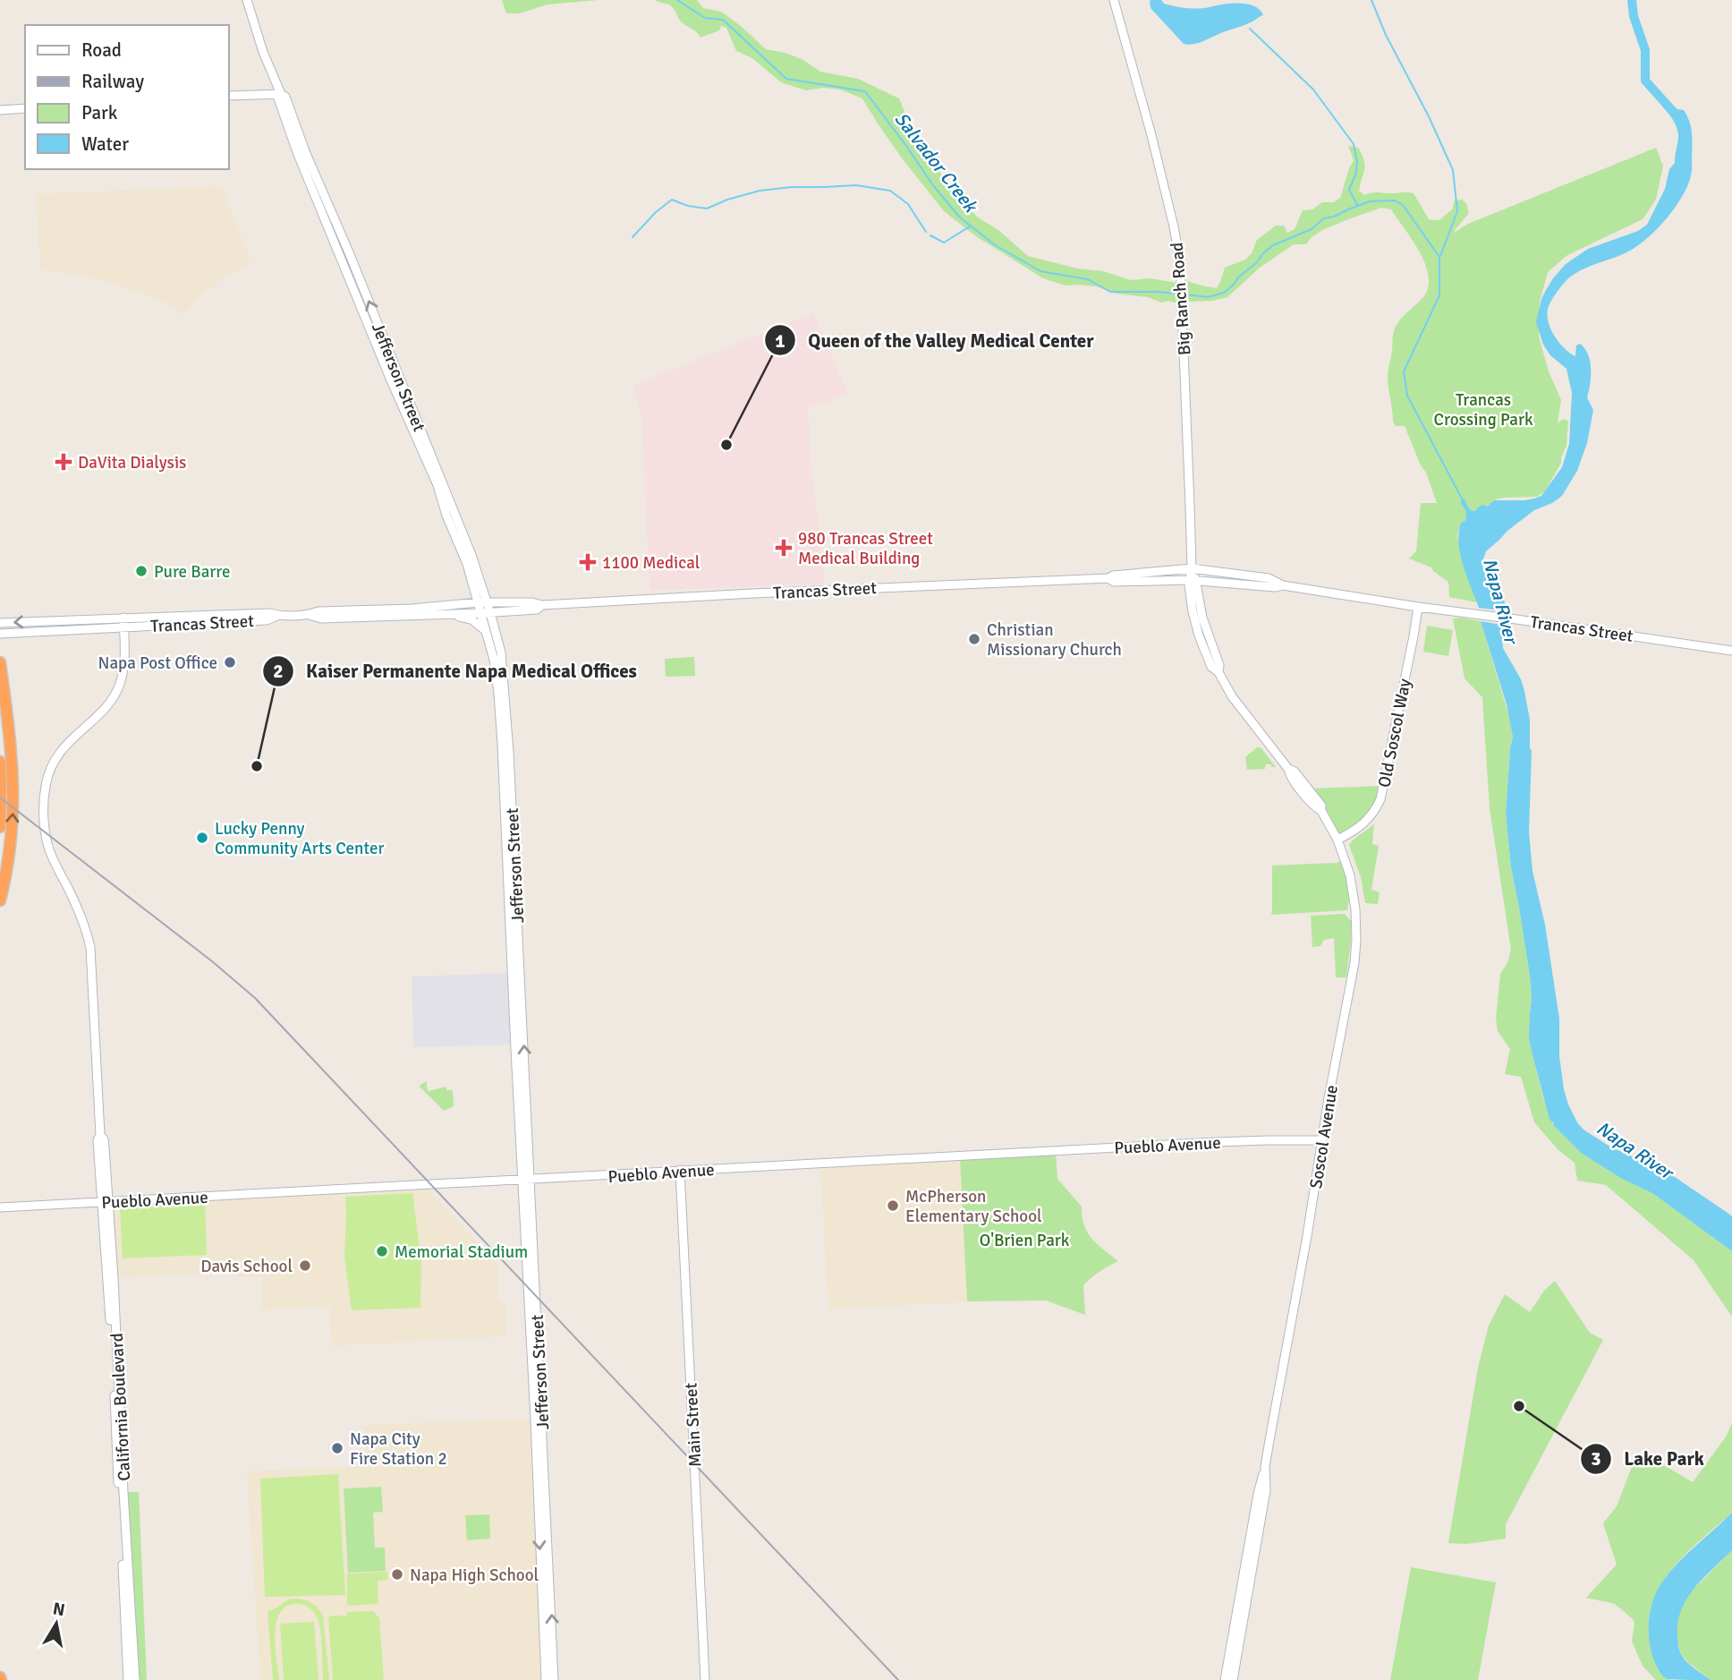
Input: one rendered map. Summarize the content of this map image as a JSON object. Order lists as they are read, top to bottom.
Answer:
{
  "streets": {
    "main road": [
      "Big Ranch Road",
      "Jefferson Street",
      "Trancas Street",
      "Old Soscol Way",
      "Soscol Avenue",
      "Pueblo Avenue",
      "California Boulevard",
      "Main Street"
    ]
  },
  "crossings": [
    ["Big Ranch Road", "Trancas Street"],
    ["Big Ranch Road", "Soscol Avenue"],
    ["Jefferson Street", "Trancas Street"],
    ["Jefferson Street", "Pueblo Avenue"],
    ["Trancas Street", "Old Soscol Way"],
    ["Trancas Street", "Soscol Avenue"],
    ["Trancas Street", "California Boulevard"],
    ["Old Soscol Way", "Soscol Avenue"],
    ["Soscol Avenue", "Pueblo Avenue"],
    ["Pueblo Avenue", "California Boulevard"],
    ["Pueblo Avenue", "Main Street"]
  ],
  "water": ["Salvador Creek", "Napa River"],
  "parks": ["Trancas Crossing Park", "O'Brien Park"],
  "places": {
    "other": [
      "Queen of the Valley Medical Center",
      "Pure Barre",
      "Christian Missionary Church",
      "Napa Post Office",
      "Kaiser Permanente Napa Medical Offices",
      "Lucky Penny Community Arts Center",
      "McPherson Elementary School",
      "Memorial Stadium",
      "Davis School",
      "Lake Park",
      "Napa City Fire Station 2",
      "Napa High School"
    ],
    "health": ["DaVita Dialysis", "980 Trancas Street Medical Building", "1100 Medical"]
  },
  "legend": [
    "Road",
    "Railway",
    "Park",
    "Water"
  ],
  "north": "top"
}
